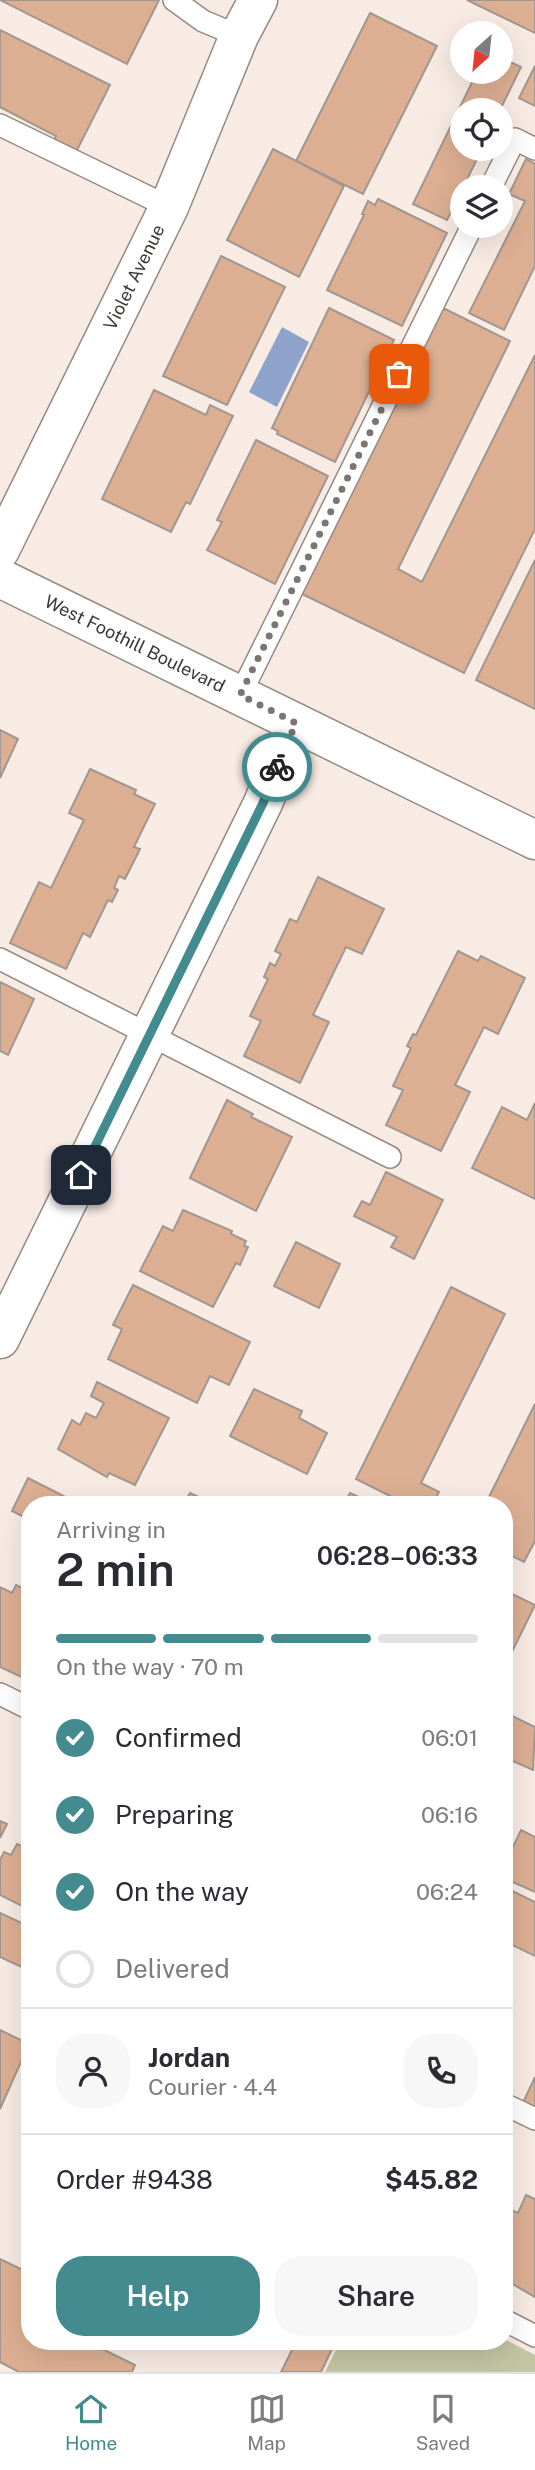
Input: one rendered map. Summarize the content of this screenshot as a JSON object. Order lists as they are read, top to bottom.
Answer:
{
  "streets": {
    "street": ["Violet Avenue", "West Foothill Boulevard"]
  },
  "north": "bottom left",
  "page": {
    "heading": ["2 min", "Arriving in", "06:28–06:33"],
    "panel": [
      "Jordan",
      "Courier · 4.4",
      "Order #9438",
      "$45.82"
    ],
    "bar": "On the way · 70 m",
    "list": [
      ["Confirmed", "06:01"],
      ["Preparing", "06:16"],
      ["On the way", "06:24"],
      "Delivered"
    ],
    "buttons": ["Help", "Share"],
    "tabs": ["Home", "Map", "Saved"]
  }
}
